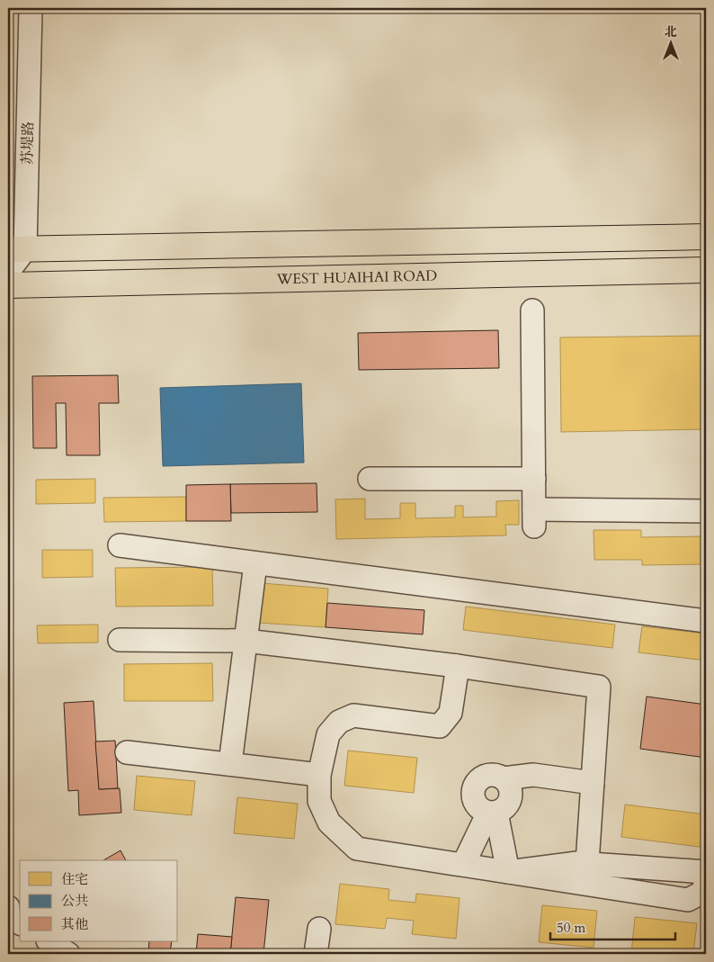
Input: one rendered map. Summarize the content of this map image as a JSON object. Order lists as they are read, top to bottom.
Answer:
{
  "streets": {
    "main road": ["WEST HUAIHAI ROAD"],
    "street": ["苏堤路"]
  },
  "legend": ["住宅", "公共", "其他"],
  "scale_bar": "50 m",
  "north": "top"
}
